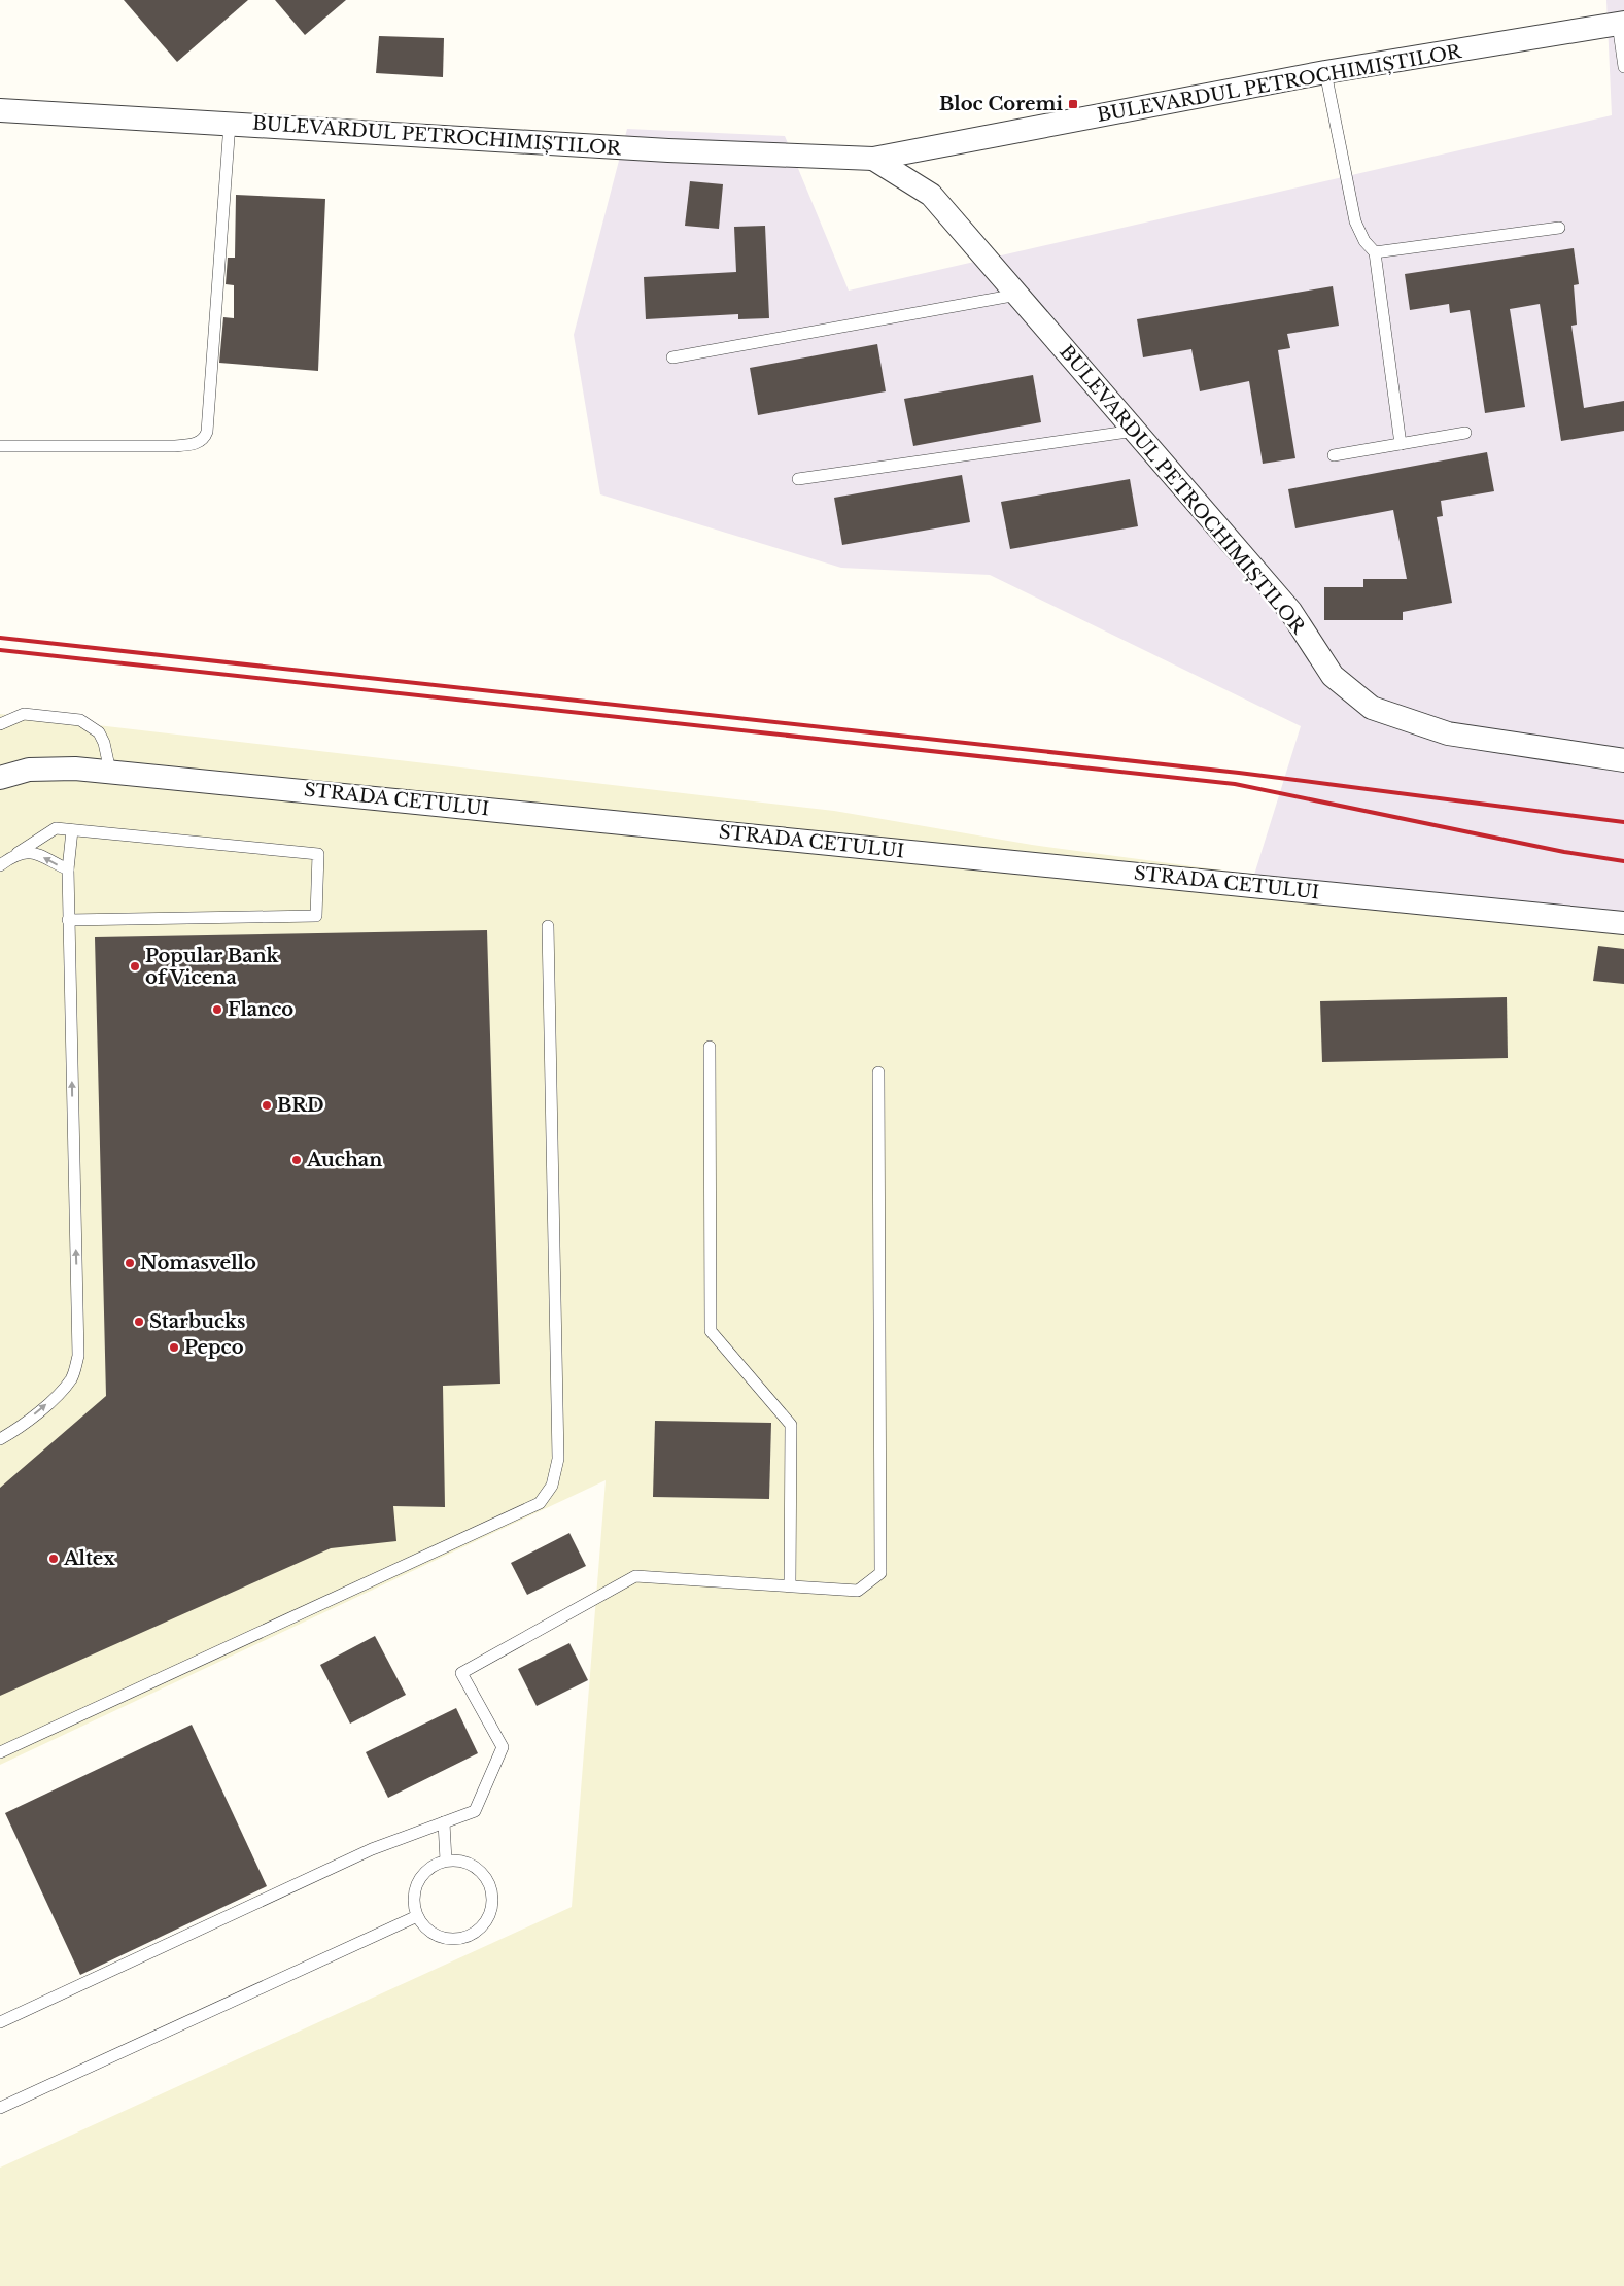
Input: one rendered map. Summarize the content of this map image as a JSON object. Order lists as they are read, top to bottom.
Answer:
{
  "streets": {
    "street": ["BULEVARDUL PETROCHIMIȘTILOR", "STRADA CETULUI"]
  },
  "places": {
    "transit": ["Bloc Coremi"],
    "other": [
      "Popular Bank of Vicena",
      "Flanco",
      "BRD",
      "Auchan",
      "Nomasvello",
      "Starbucks",
      "Pepco",
      "Altex"
    ]
  }
}
